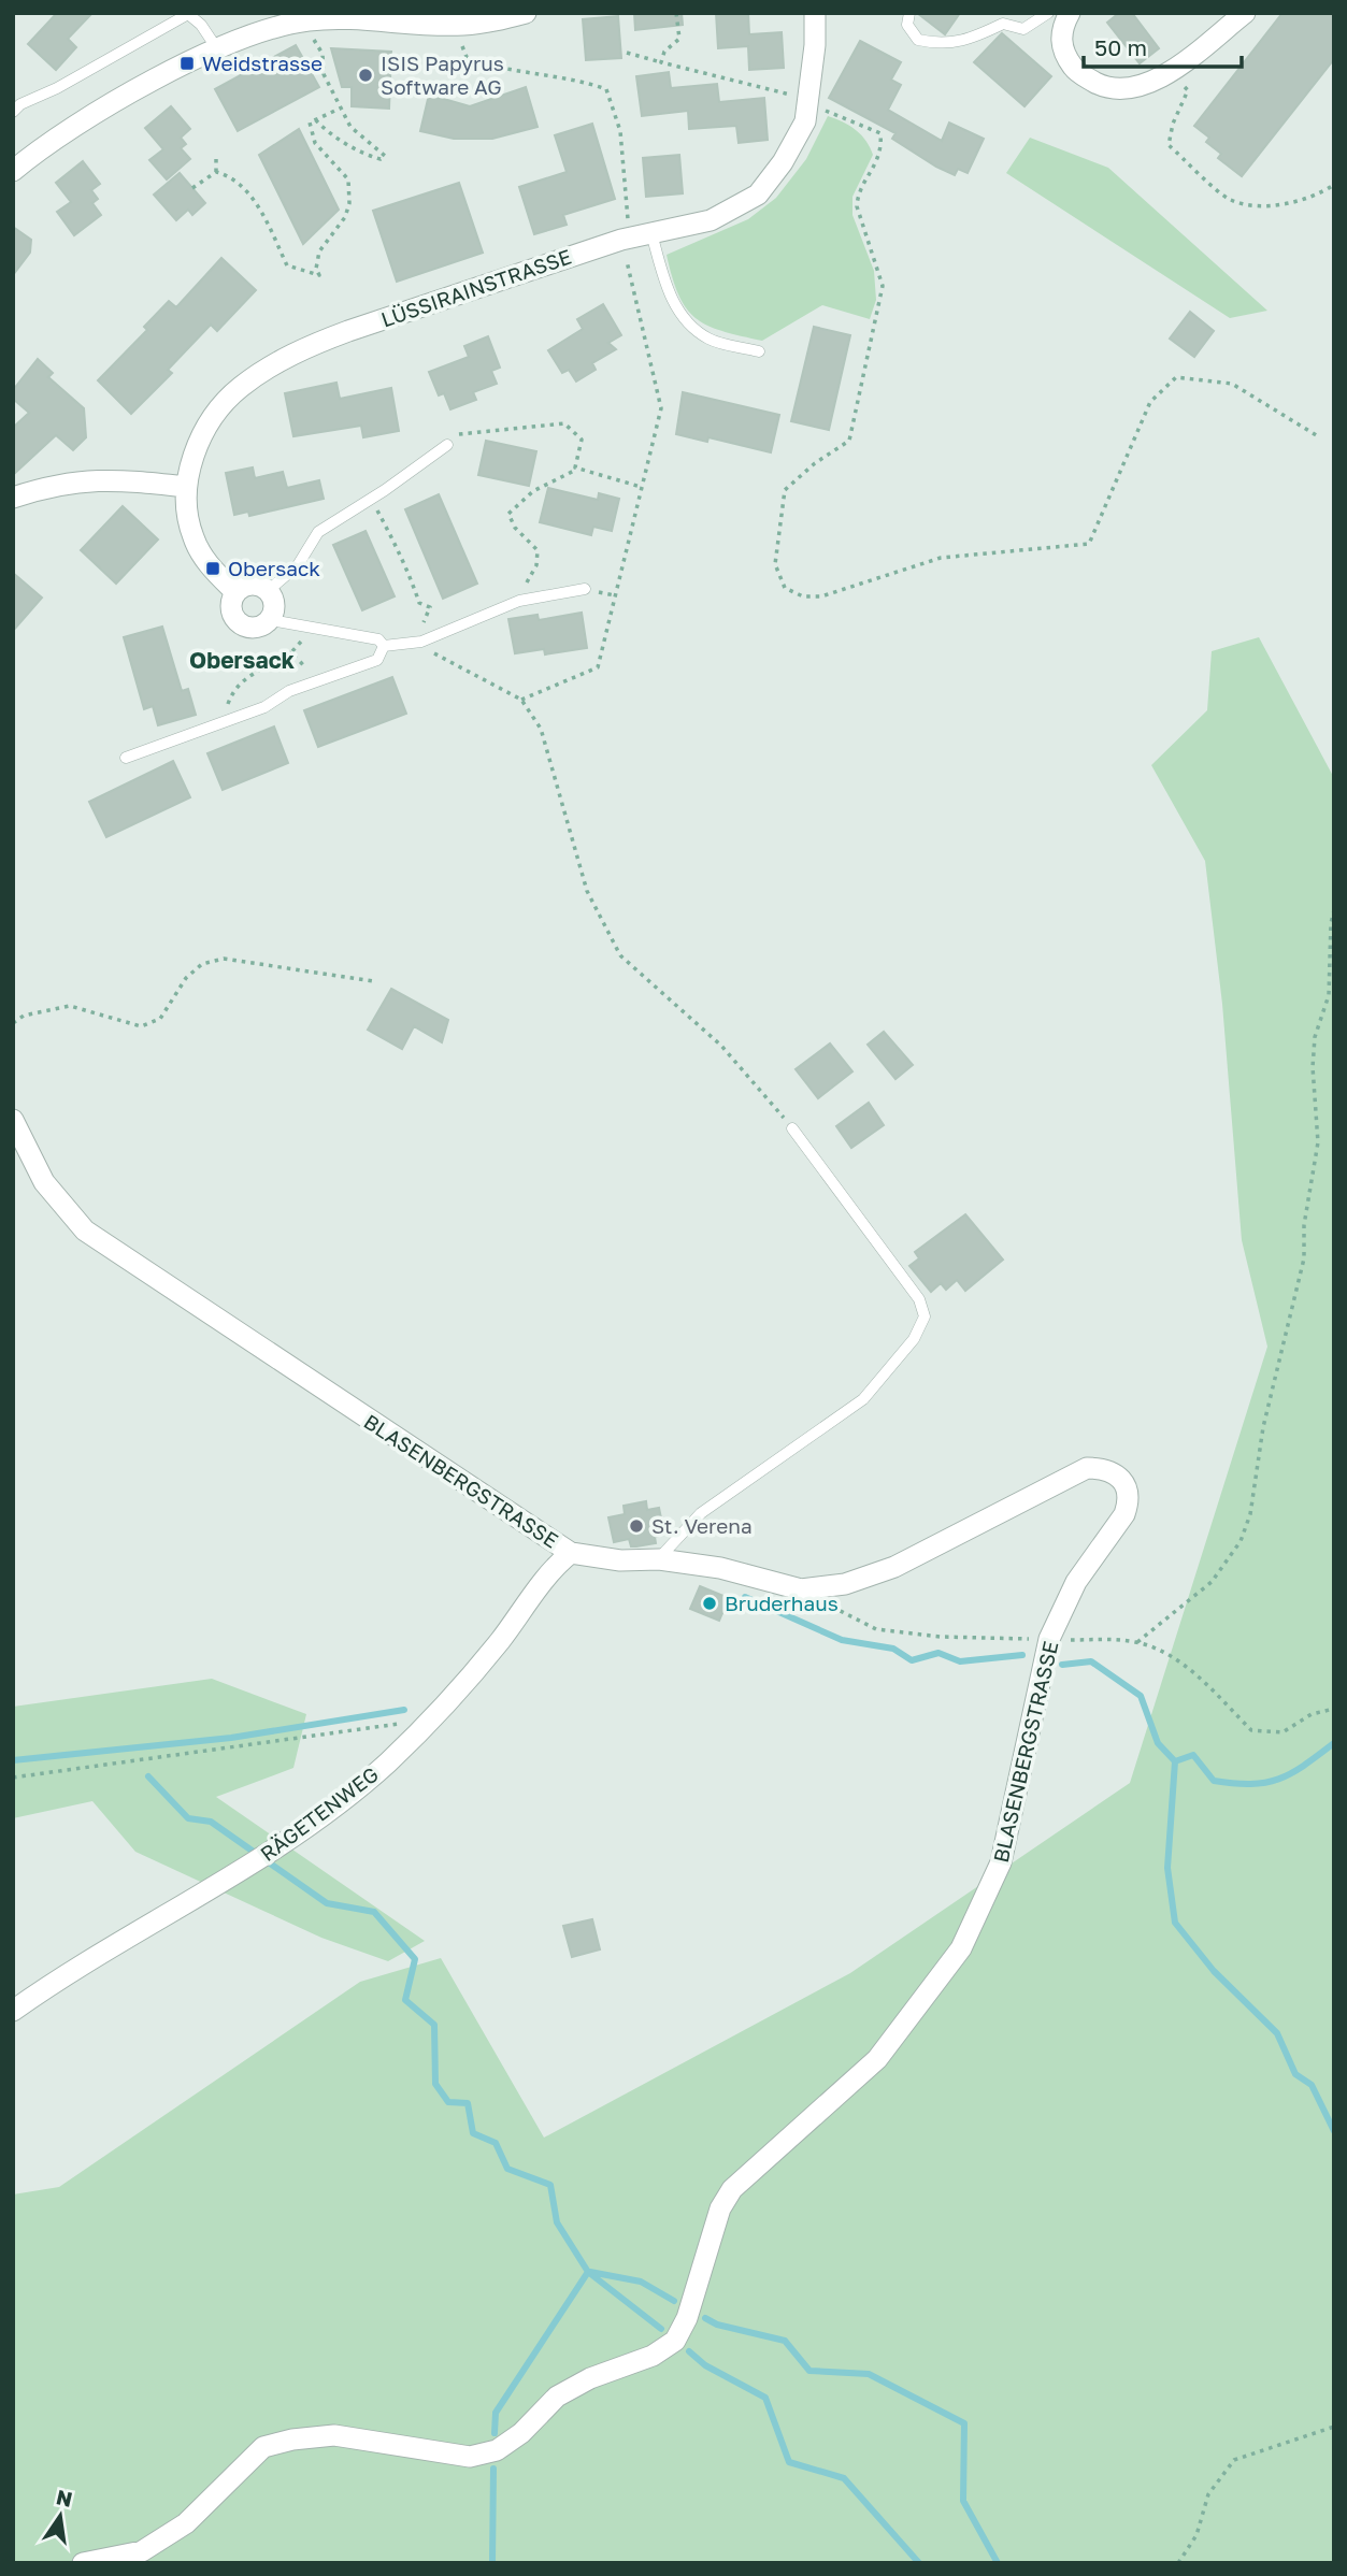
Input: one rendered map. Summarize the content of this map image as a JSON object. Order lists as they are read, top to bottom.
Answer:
{
  "streets": {
    "street": ["LÜSSIRAINSTRASSE", "BLASENBERGSTRASSE", "RÄGETENWEG"]
  },
  "crossings": [
    ["BLASENBERGSTRASSE", "RÄGETENWEG"]
  ],
  "districts": ["Obersack"],
  "places": {
    "transit": ["Weidstrasse", "Obersack"],
    "other": ["ISIS Papyrus Software AG", "St. Verena", "Bruderhaus"]
  },
  "scale_bar": "50 m",
  "north": "top"
}
